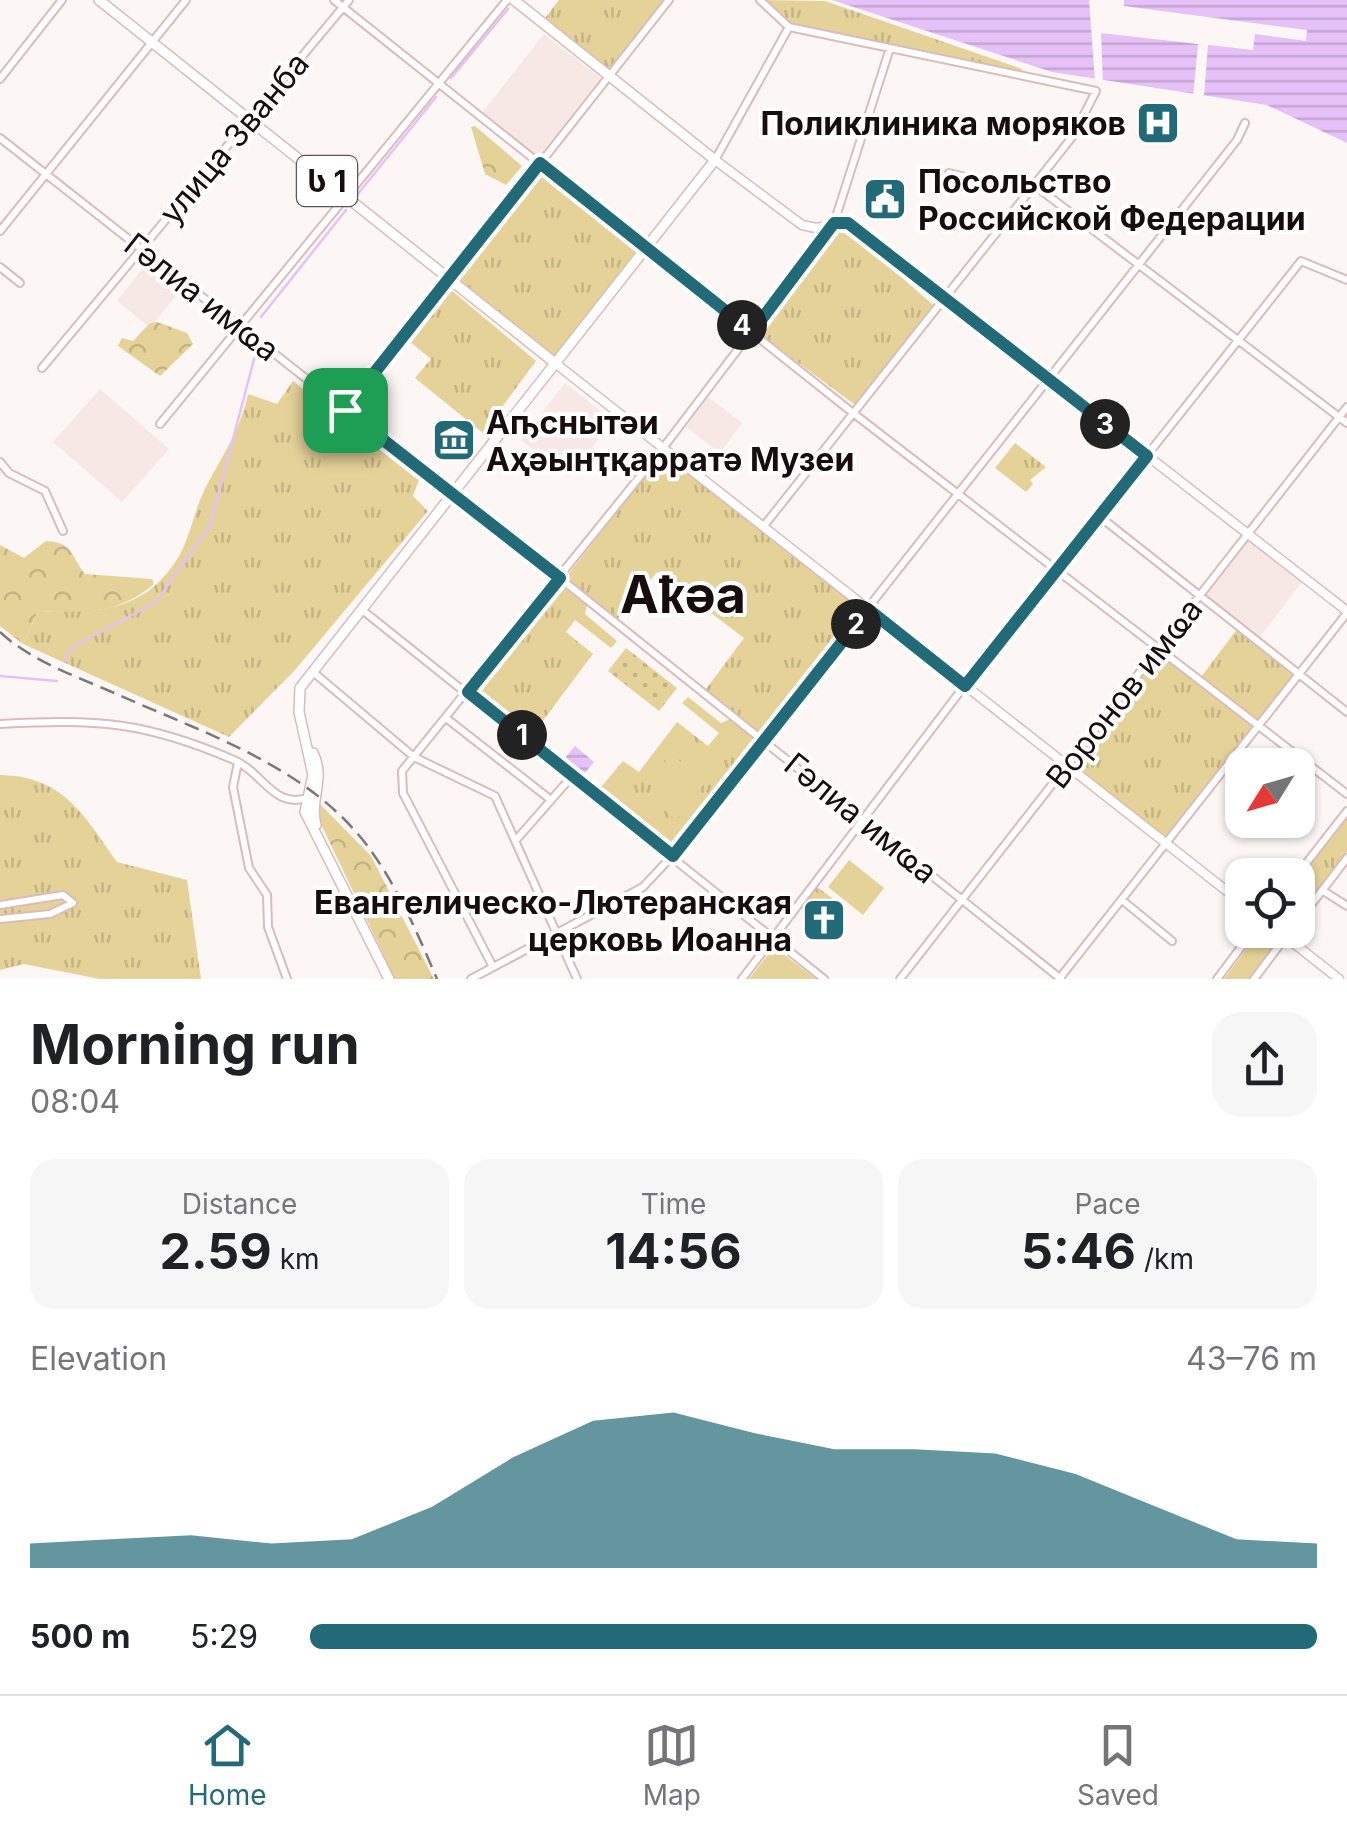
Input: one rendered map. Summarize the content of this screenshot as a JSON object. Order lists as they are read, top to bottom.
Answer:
{
  "streets": {
    "highway": ["ს 1"],
    "street": ["улица Званба", "Гәлиа имҩа", "Воронов имҩа"]
  },
  "crossings": [
    ["улица Званба", "ს 1"],
    ["улица Званба", "Гәлиа имҩа"],
    ["Гәлиа имҩа", "Воронов имҩа"]
  ],
  "districts": ["Аҟəа"],
  "places": {
    "hospital": ["Поликлиника моряков"],
    "public building": ["Посольство Российской Федерации"],
    "museum": ["Аҧснытәи Аҳәынҭқарратә Музеи"],
    "church": ["Евангелическо-Лютеранская церковь Иоанна"]
  },
  "north": "bottom left",
  "page": {
    "pins": [
      "4",
      "3",
      "2",
      "1"
    ],
    "heading": ["Morning run", "08:04"],
    "stats": [
      ["Distance", "2.59 km"],
      ["Time", "14:56"],
      ["Pace", "5:46 /km"]
    ],
    "chart": ["Elevation", "43–76 m"],
    "list": [
      {
        "name": "500 m",
        "note": "5:29"
      }
    ],
    "tabs": ["Home", "Map", "Saved"]
  }
}
